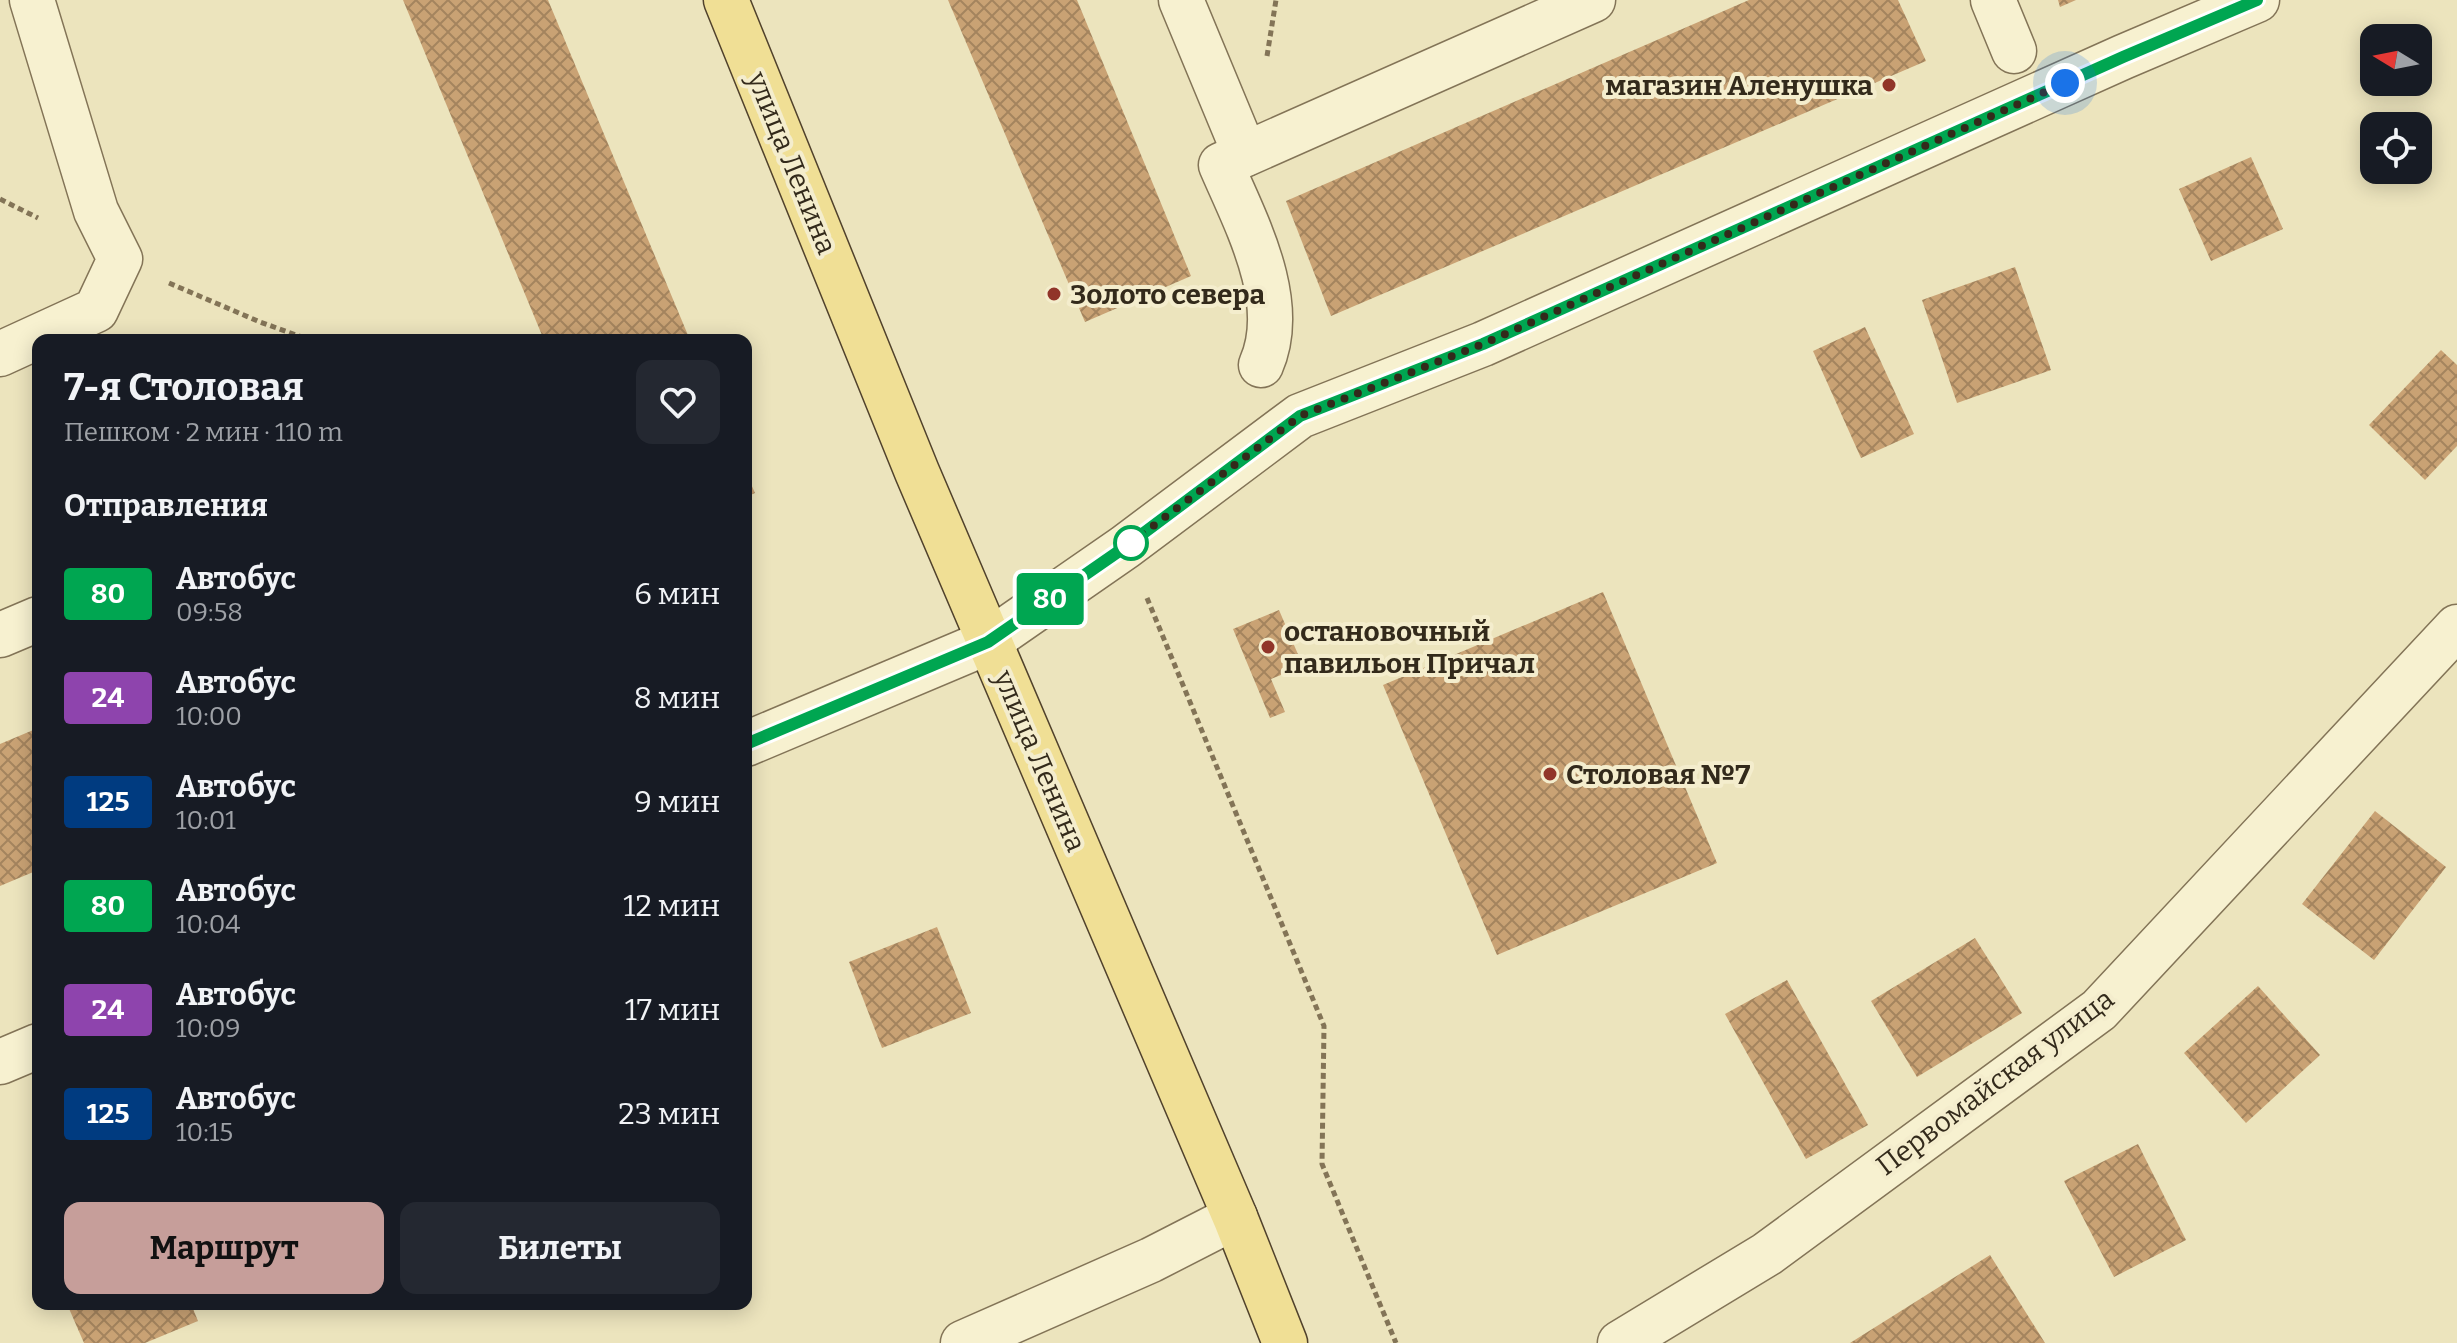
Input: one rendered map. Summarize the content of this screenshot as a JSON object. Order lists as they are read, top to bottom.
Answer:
{
  "streets": {
    "main road": ["улица Ленина"],
    "street": ["Первомайская улица"]
  },
  "places": [
    "магазин Аленушка",
    "Золото севера",
    "остановочный павильон Причал",
    "Столовая №7"
  ],
  "lines": ["bus line 80"],
  "north": "left",
  "page": {
    "on_map": "80",
    "heading": [
      ["7-я Столовая", "Пешком · 2 мин · 110 m"],
      "Отправления"
    ],
    "list": [
      {
        "mark": "80",
        "name": "Автобус",
        "note": "09:58",
        "value": "6 мин"
      },
      {
        "mark": "24",
        "name": "Автобус",
        "note": "10:00",
        "value": "8 мин"
      },
      {
        "mark": "125",
        "name": "Автобус",
        "note": "10:01",
        "value": "9 мин"
      },
      {
        "mark": "80",
        "name": "Автобус",
        "note": "10:04",
        "value": "12 мин"
      },
      {
        "mark": "24",
        "name": "Автобус",
        "note": "10:09",
        "value": "17 мин"
      },
      {
        "mark": "125",
        "name": "Автобус",
        "note": "10:15",
        "value": "23 мин"
      }
    ],
    "buttons": ["Маршрут", "Билеты"]
  }
}
